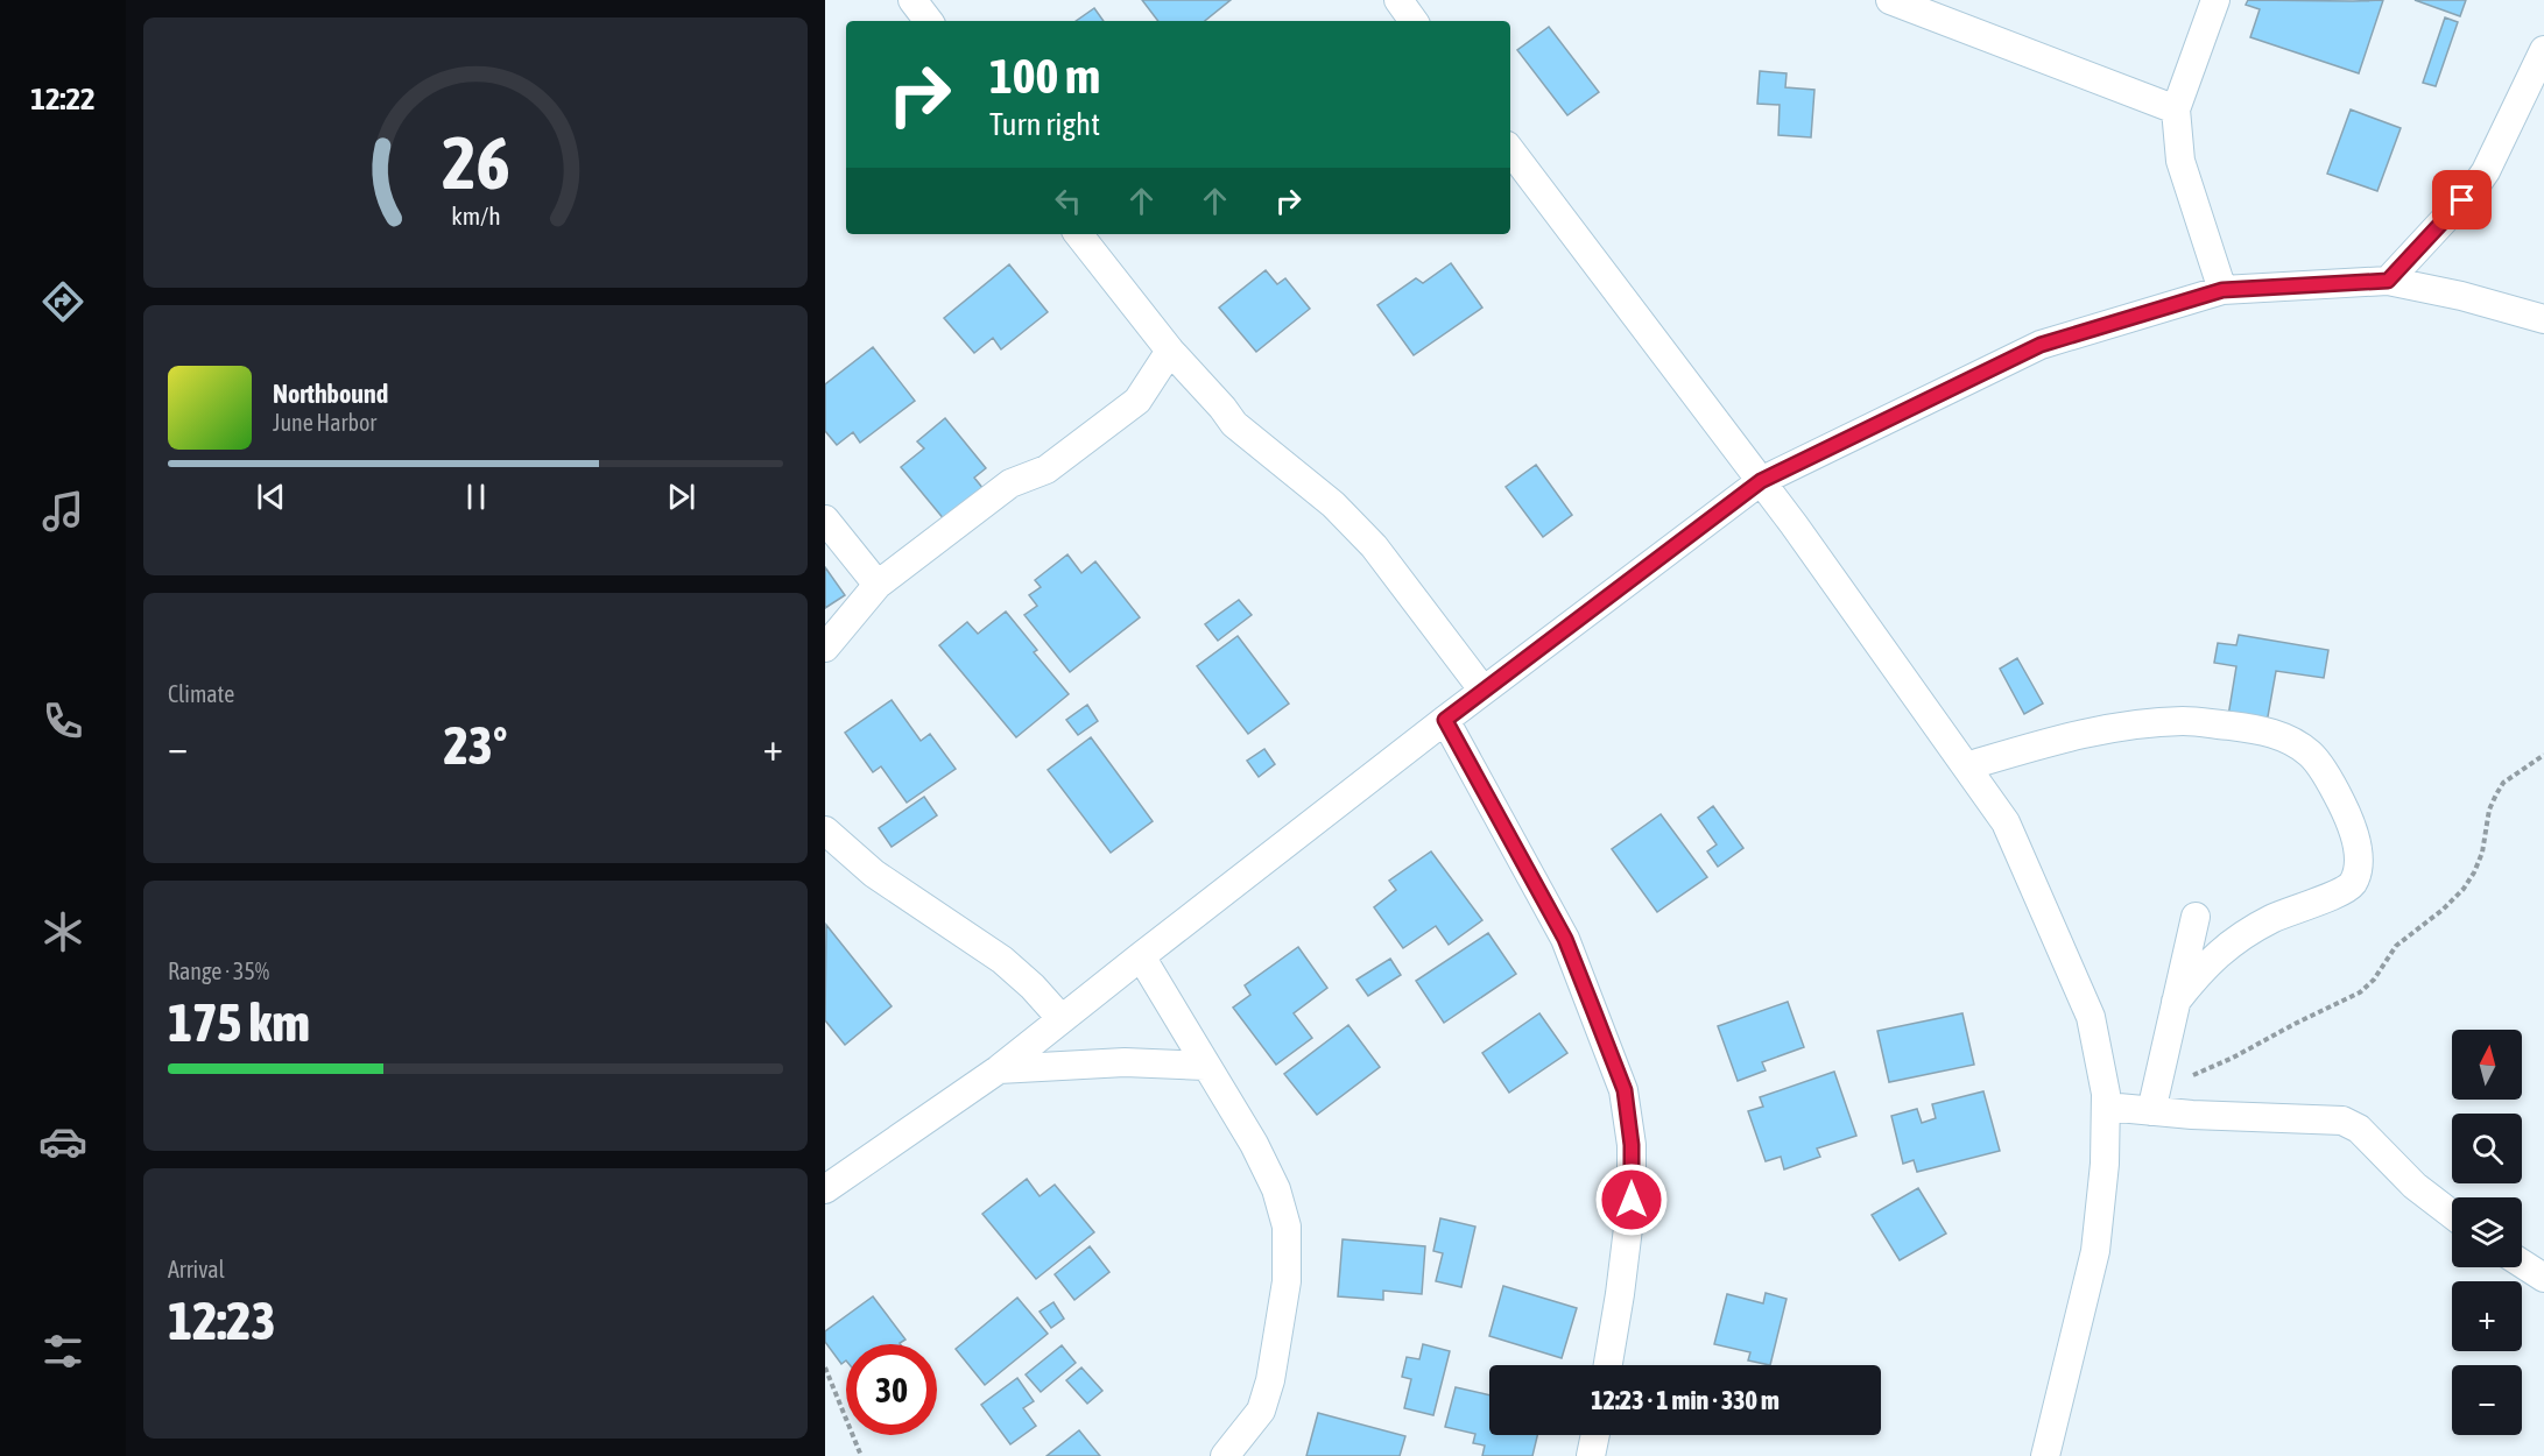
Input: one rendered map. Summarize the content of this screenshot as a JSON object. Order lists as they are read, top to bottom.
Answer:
{
  "north": "top",
  "page": {
    "tabs": "12:22",
    "turn": ["100 m", "Turn right"],
    "song": ["Northbound", "June Harbor"],
    "tile": [
      "Climate",
      ["Range · 35%", "175 km"],
      ["Arrival", "12:23"]
    ],
    "heat": ["−", "23°", "+"],
    "map_buttons": ["+", "−"],
    "limit": "30",
    "trip": "12:23 · 1 min · 330 m",
    "gauge": ["26", "km/h"]
  }
}
